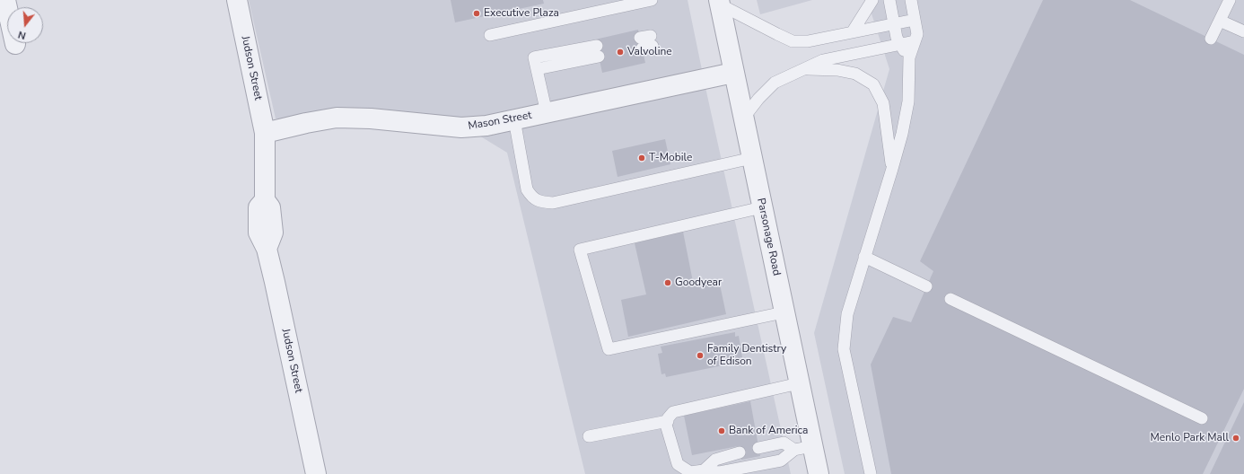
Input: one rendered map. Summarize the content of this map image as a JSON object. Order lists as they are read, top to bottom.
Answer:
{
  "streets": {
    "street": ["Judson Street", "Mason Street", "Parsonage Road"]
  },
  "crossings": [
    ["Judson Street", "Mason Street"],
    ["Mason Street", "Parsonage Road"]
  ],
  "places": [
    "Executive Plaza",
    "Valvoline",
    "T-Mobile",
    "Goodyear",
    "Family Dentistry of Edison",
    "Bank of America",
    "Menlo Park Mall"
  ],
  "north": "bottom"
}
